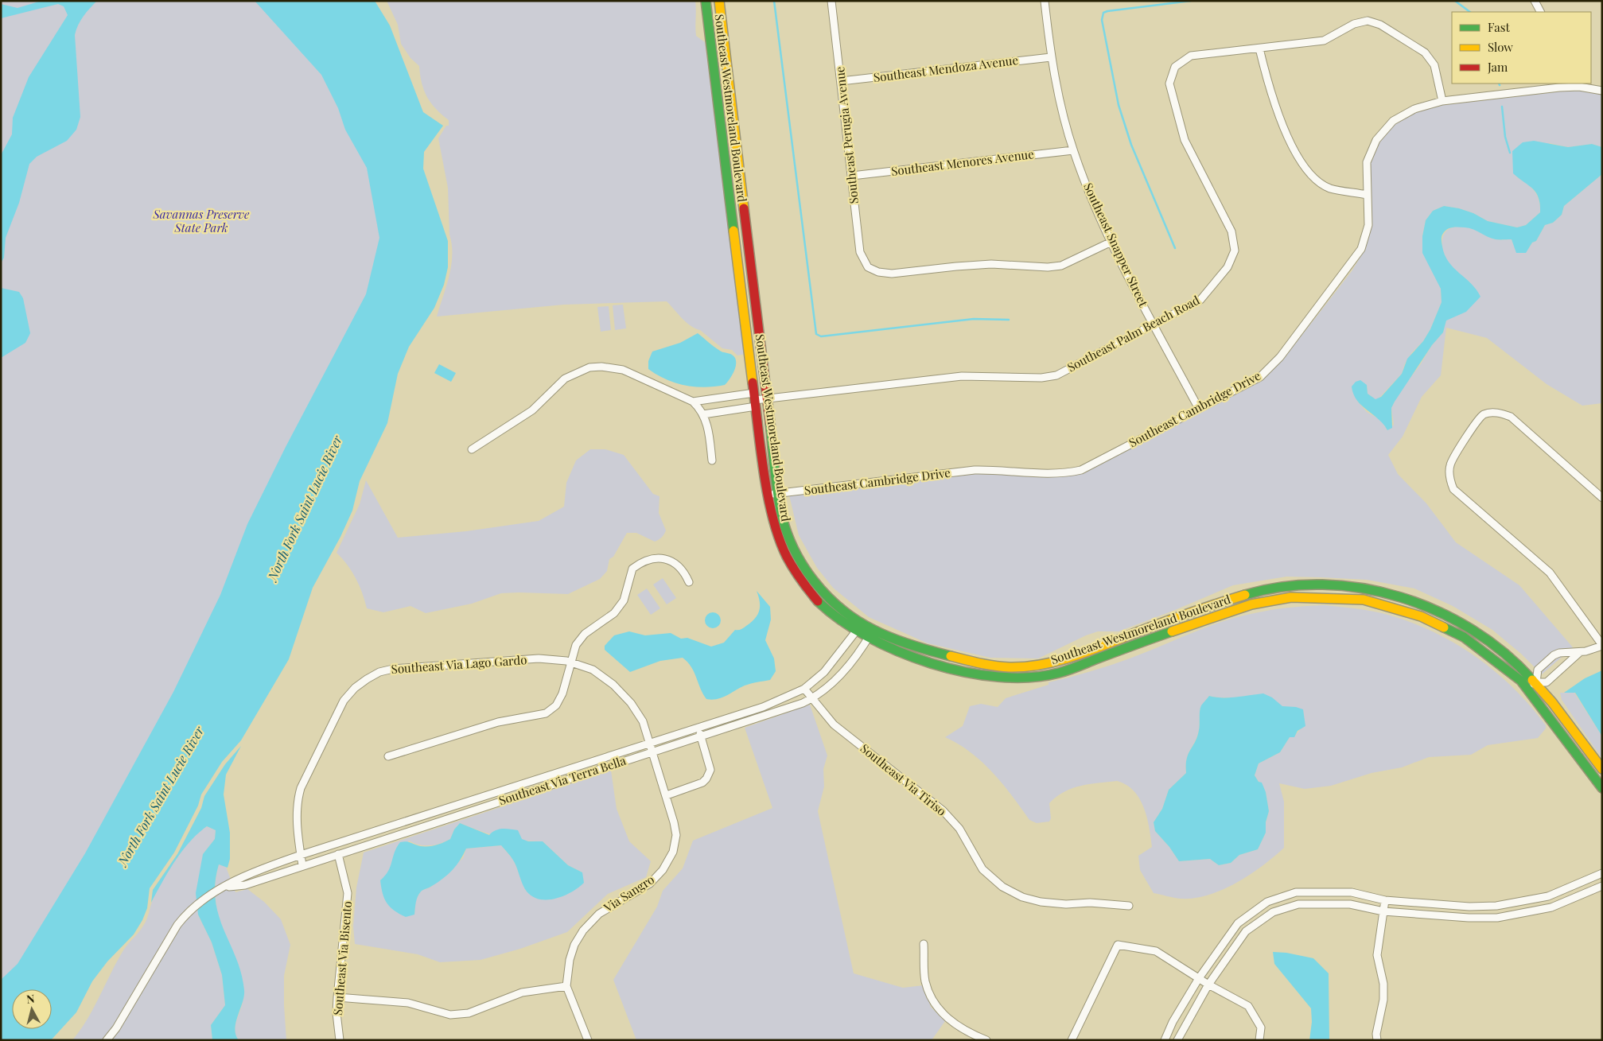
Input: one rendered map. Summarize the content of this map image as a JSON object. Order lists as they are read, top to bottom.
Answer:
{
  "streets": {
    "street": [
      "Southeast Mendoza Avenue",
      "Southeast Westmoreland Boulevard",
      "Southeast Perugia Avenue",
      "Southeast Menores Avenue",
      "Southeast Snapper Street",
      "Southeast Palm Beach Road",
      "Southeast Cambridge Drive",
      "Southeast Via Lago Gardo",
      "Southeast Via Tiriso",
      "Southeast Via Terra Bella",
      "Via Sangro",
      "Southeast Via Bisento"
    ]
  },
  "crossings": [
    ["Southeast Mendoza Avenue", "Southeast Perugia Avenue"],
    ["Southeast Mendoza Avenue", "Southeast Snapper Street"],
    ["Southeast Westmoreland Boulevard", "Southeast Palm Beach Road"],
    ["Southeast Westmoreland Boulevard", "Southeast Cambridge Drive"],
    ["Southeast Westmoreland Boulevard", "Southeast Via Terra Bella"],
    ["Southeast Perugia Avenue", "Southeast Menores Avenue"],
    ["Southeast Perugia Avenue", "Southeast Snapper Street"],
    ["Southeast Menores Avenue", "Southeast Snapper Street"],
    ["Southeast Snapper Street", "Southeast Palm Beach Road"],
    ["Southeast Snapper Street", "Southeast Cambridge Drive"],
    ["Southeast Palm Beach Road", "Southeast Cambridge Drive"],
    ["Southeast Via Lago Gardo", "Southeast Via Terra Bella"],
    ["Southeast Via Lago Gardo", "Via Sangro"],
    ["Southeast Via Tiriso", "Southeast Via Terra Bella"],
    ["Southeast Via Terra Bella", "Via Sangro"],
    ["Southeast Via Terra Bella", "Southeast Via Bisento"]
  ],
  "water": ["North Fork Saint Lucie River"],
  "parks": ["Savannas Preserve State Park"],
  "legend": ["Fast", "Slow", "Jam"],
  "north": "top"
}
